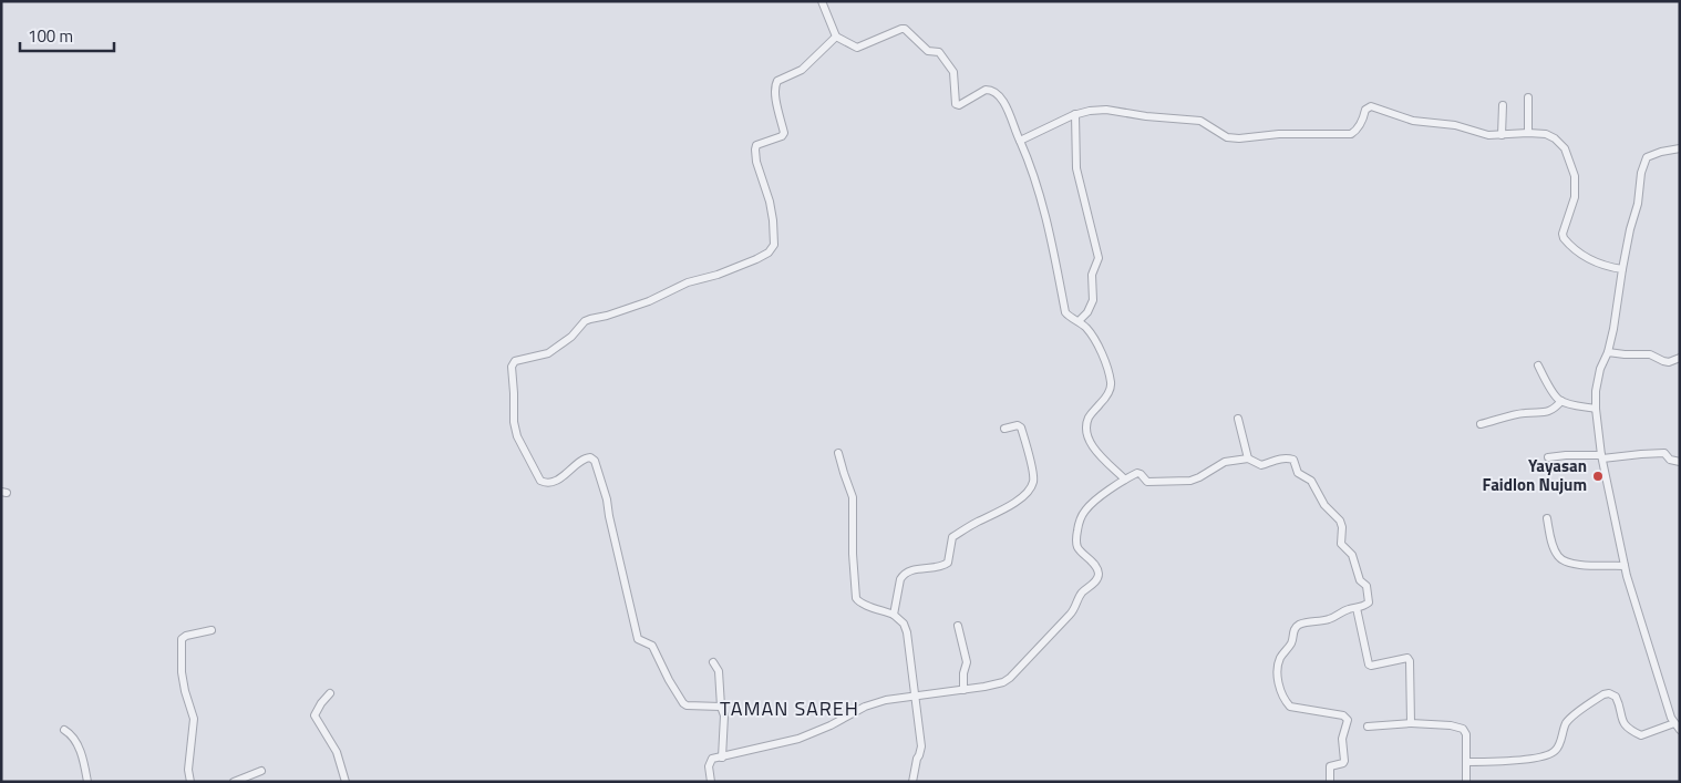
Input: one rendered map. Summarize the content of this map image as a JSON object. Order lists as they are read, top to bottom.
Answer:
{
  "districts": ["TAMAN SAREH"],
  "places": ["Yayasan Faidlon Nujum"],
  "scale_bar": "100 m"
}
